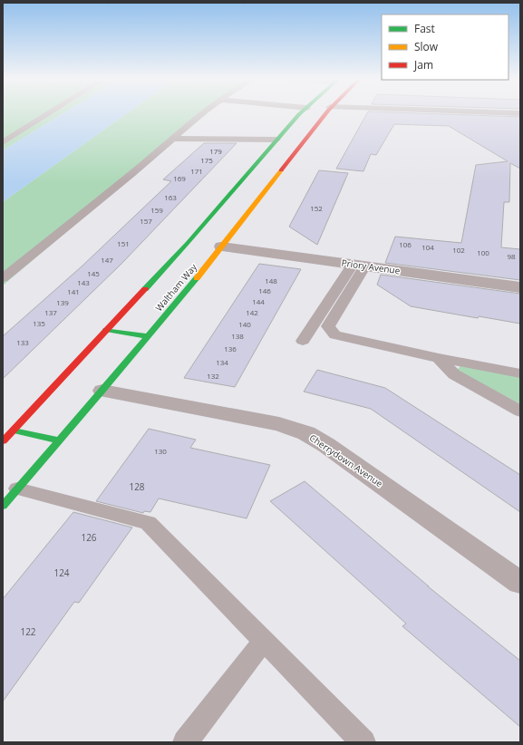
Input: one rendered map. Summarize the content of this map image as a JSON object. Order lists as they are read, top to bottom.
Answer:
{
  "streets": {
    "main road": ["Waltham Way"],
    "street": ["Priory Avenue", "Cherrydown Avenue"]
  },
  "crossings": [
    ["Priory Avenue", "Waltham Way"],
    ["Waltham Way", "Cherrydown Avenue"]
  ],
  "house_numbers": [
    "179",
    "175",
    "171",
    "169",
    "163",
    "152",
    "159",
    "157",
    "151",
    "106",
    "104",
    "102",
    "100",
    "98",
    "147",
    "145",
    "148",
    "143",
    "146",
    "141",
    "144",
    "139",
    "137",
    "142",
    "135",
    "140",
    "138",
    "133",
    "136",
    "134",
    "132",
    "130",
    "128",
    "126",
    "124",
    "122"
  ],
  "legend": ["Fast", "Slow", "Jam"]
}
